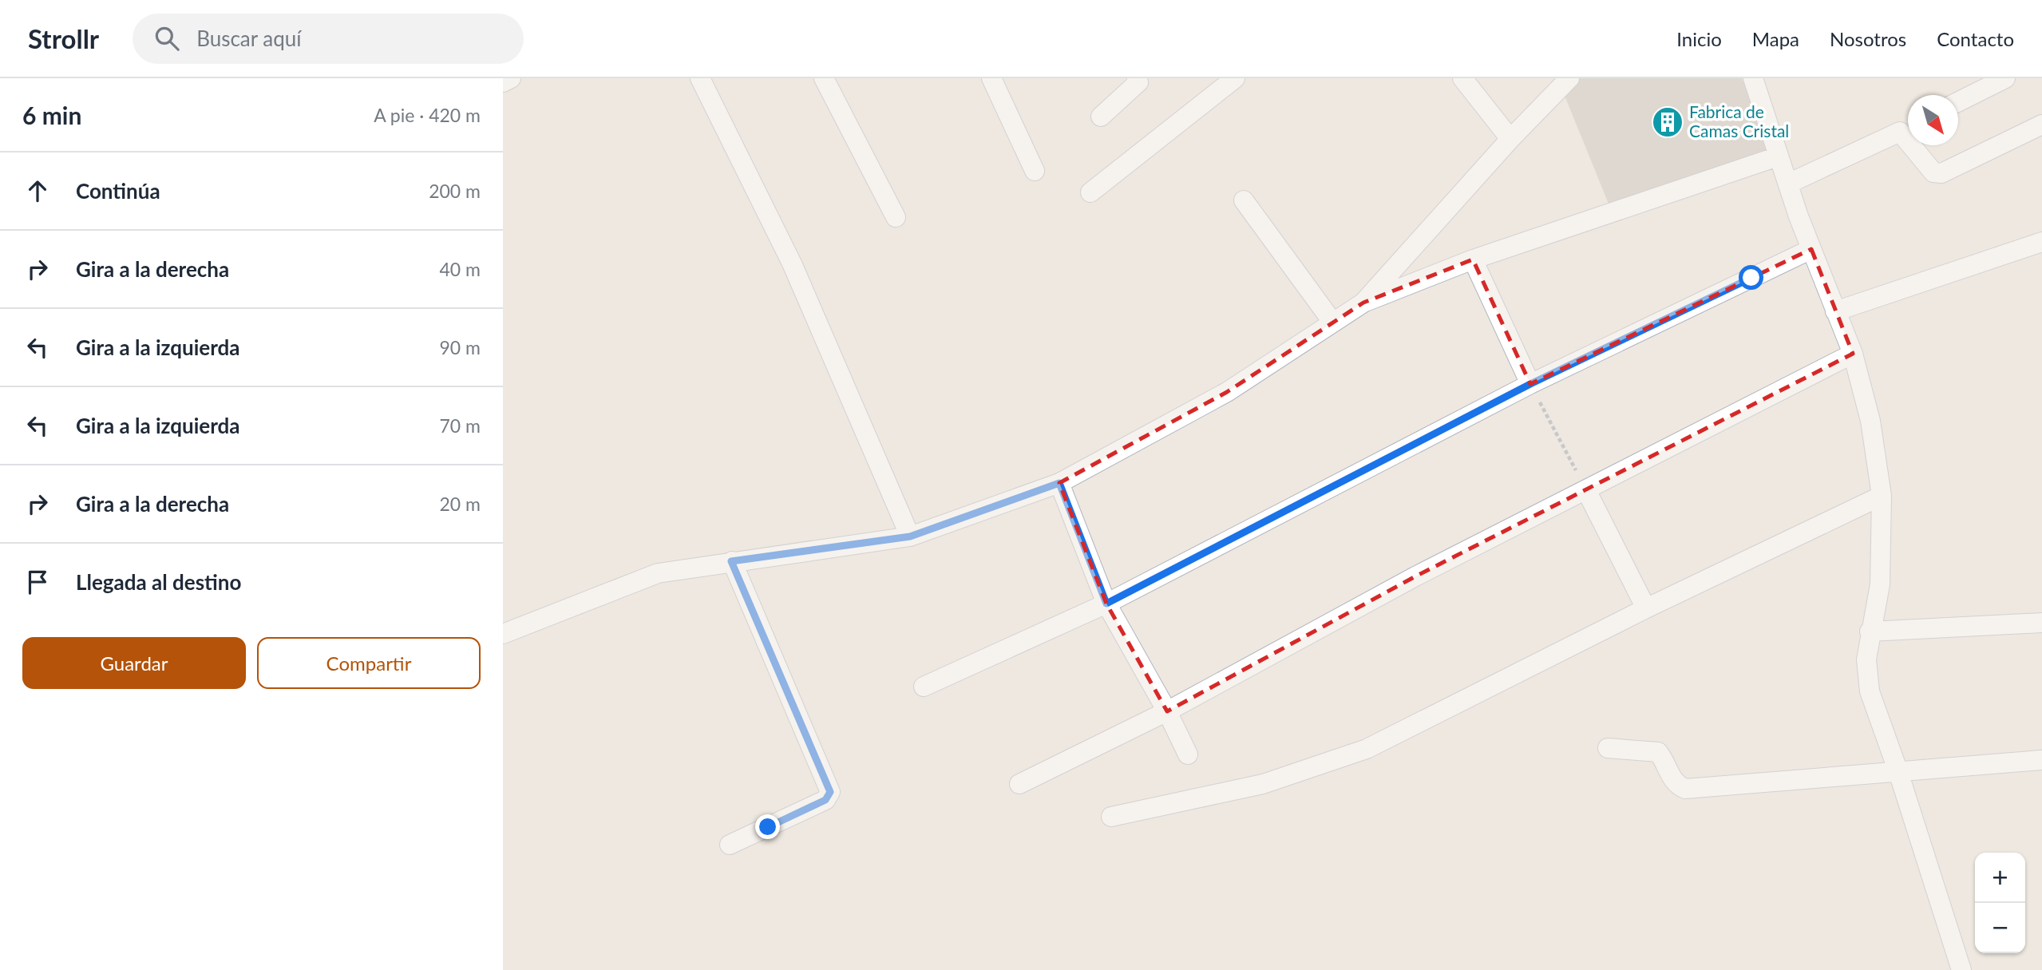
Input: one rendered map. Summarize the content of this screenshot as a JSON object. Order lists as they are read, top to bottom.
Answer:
{
  "places": {
    "building": ["Fabrica de Camas Cristal"]
  },
  "north": "bottom right",
  "page": {
    "header": "Strollr",
    "search": "Buscar aquí",
    "nav": [
      "Inicio",
      "Mapa",
      "Nosotros",
      "Contacto"
    ],
    "heading": ["6 min", "A pie · 420 m"],
    "list": [
      ["Continúa", "200 m"],
      ["Gira a la derecha", "40 m"],
      ["Gira a la izquierda", "90 m"],
      ["Gira a la izquierda", "70 m"],
      ["Gira a la derecha", "20 m"],
      "Llegada al destino"
    ],
    "buttons": ["Guardar", "Compartir"],
    "map_buttons": ["+", "−"]
  }
}
